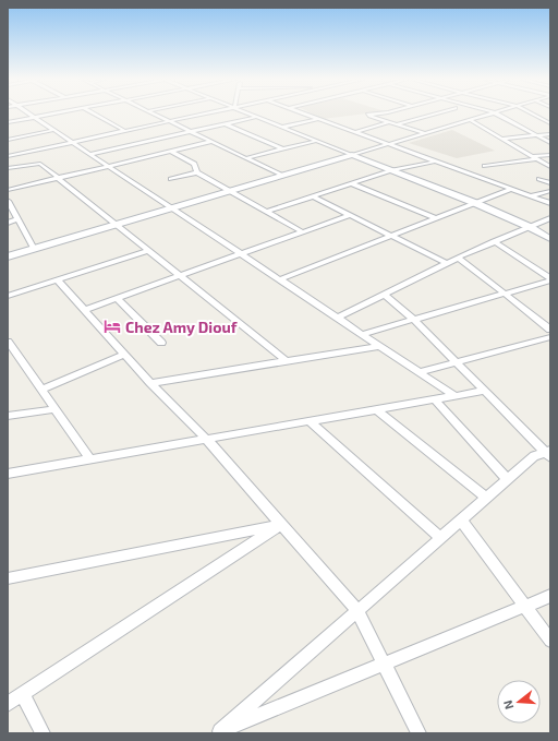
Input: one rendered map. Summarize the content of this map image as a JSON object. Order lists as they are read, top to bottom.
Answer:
{
  "places": {
    "hotel": ["Chez Amy Diouf"]
  },
  "north": "left"
}
